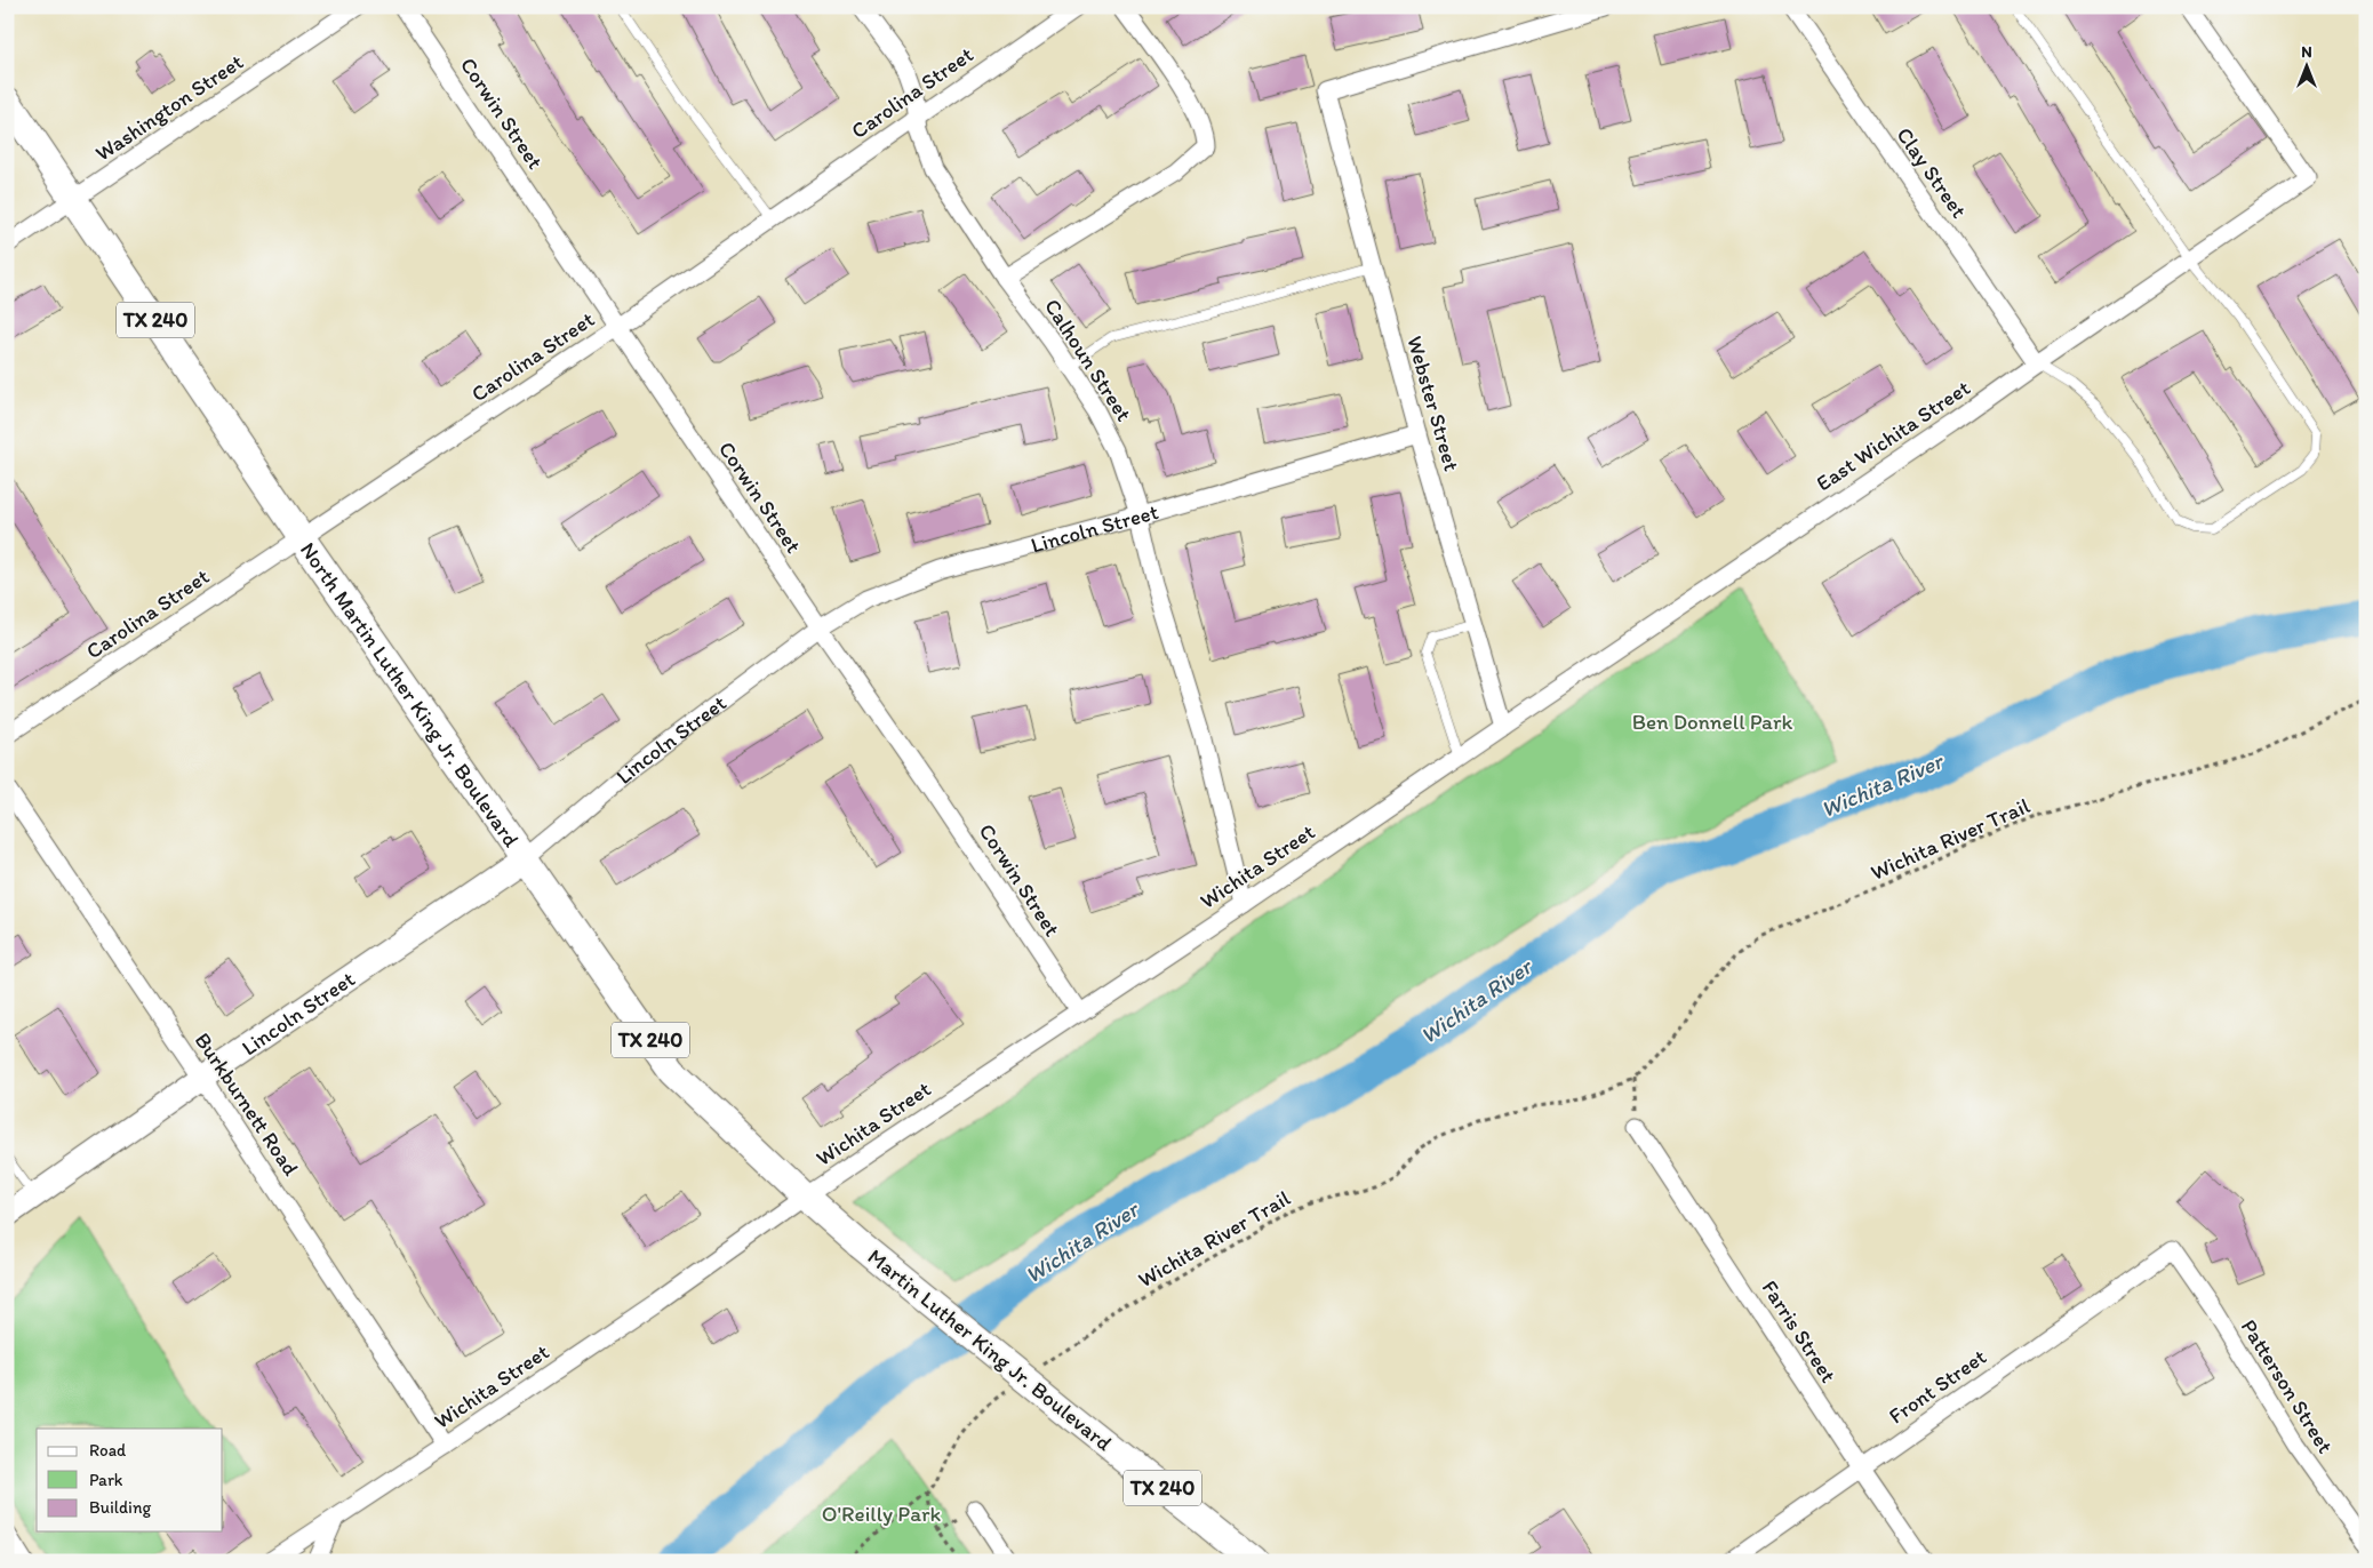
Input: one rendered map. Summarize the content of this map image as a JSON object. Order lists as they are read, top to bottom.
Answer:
{
  "streets": {
    "main road": [
      "TX 240",
      "Lincoln Street",
      "North Martin Luther King Jr. Boulevard",
      "Martin Luther King Jr. Boulevard"
    ],
    "street": [
      "Carolina Street",
      "Washington Street",
      "Corwin Street",
      "Clay Street",
      "Calhoun Street",
      "Webster Street",
      "East Wichita Street",
      "Wichita Street",
      "Burkburnett Road",
      "Farris Street",
      "Front Street",
      "Patterson Street"
    ],
    "path": ["Wichita River Trail"]
  },
  "crossings": [
    ["Carolina Street", "Corwin Street"],
    ["Carolina Street", "Calhoun Street"],
    ["Carolina Street", "North Martin Luther King Jr. Boulevard"],
    ["Washington Street", "North Martin Luther King Jr. Boulevard"],
    ["Corwin Street", "Lincoln Street"],
    ["Corwin Street", "Wichita Street"],
    ["Clay Street", "East Wichita Street"],
    ["Calhoun Street", "Lincoln Street"],
    ["Calhoun Street", "Wichita Street"],
    ["Webster Street", "East Wichita Street"],
    ["Webster Street", "Lincoln Street"],
    ["Webster Street", "Wichita Street"],
    ["East Wichita Street", "Wichita Street"],
    ["Lincoln Street", "North Martin Luther King Jr. Boulevard"],
    ["Lincoln Street", "Burkburnett Road"],
    ["North Martin Luther King Jr. Boulevard", "Wichita Street"],
    ["North Martin Luther King Jr. Boulevard", "Martin Luther King Jr. Boulevard"],
    ["Wichita Street", "Burkburnett Road"],
    ["Farris Street", "Front Street"],
    ["Front Street", "Patterson Street"]
  ],
  "water": ["Wichita River"],
  "parks": ["Ben Donnell Park", "O'Reilly Park"],
  "legend": ["Road", "Park", "Building"],
  "north": "top"
}
